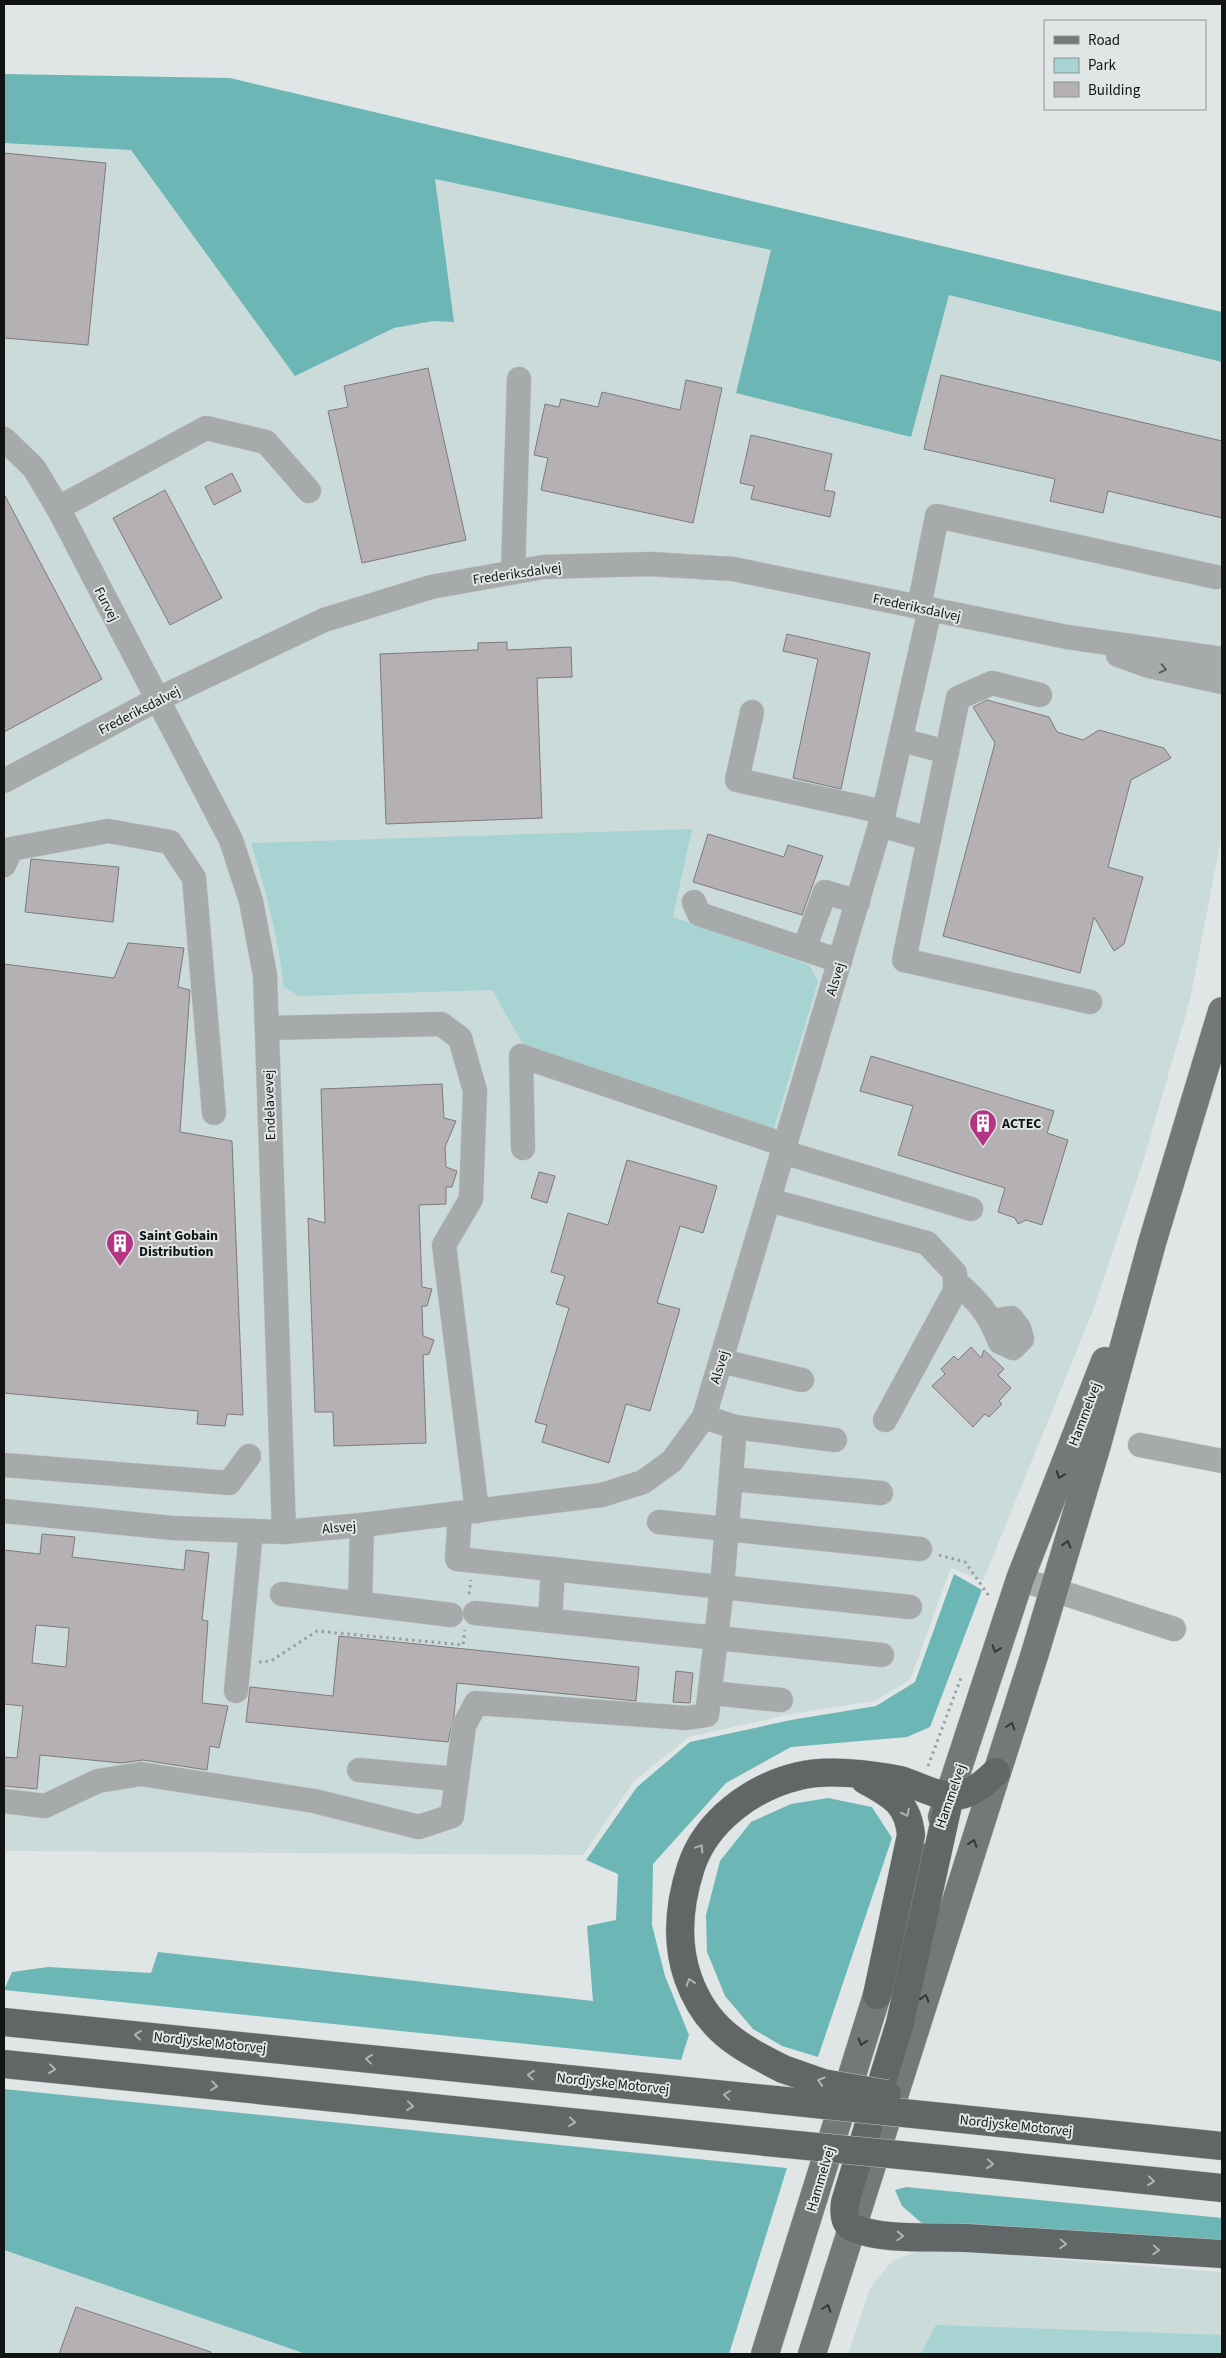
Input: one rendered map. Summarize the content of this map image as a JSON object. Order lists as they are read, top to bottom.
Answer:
{
  "streets": {
    "highway": ["Nordjyske Motorvej"],
    "main road": ["Hammelvej"],
    "street": [
      "Frederiksdalvej",
      "Furvej",
      "Alsvej",
      "Endelavevej"
    ]
  },
  "crossings": [
    ["Frederiksdalvej", "Furvej"],
    ["Frederiksdalvej", "Alsvej"],
    ["Frederiksdalvej", "Endelavevej"],
    ["Furvej", "Endelavevej"],
    ["Alsvej", "Endelavevej"]
  ],
  "places": {
    "building": ["ACTEC", "Saint Gobain Distribution"]
  },
  "legend": ["Road", "Park", "Building"]
}
